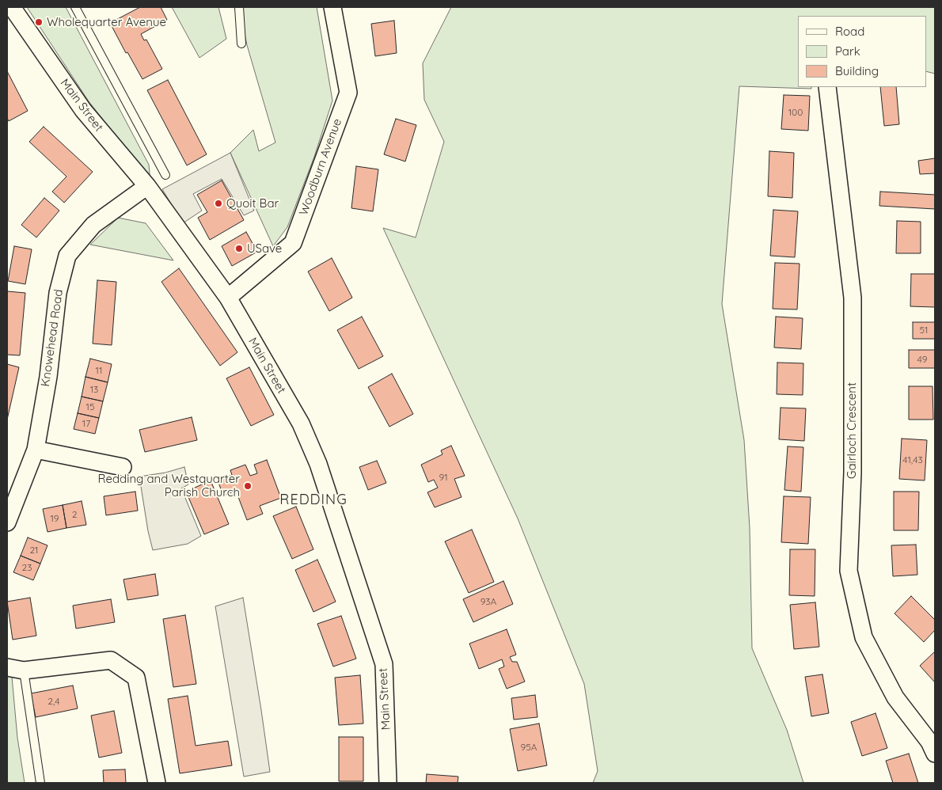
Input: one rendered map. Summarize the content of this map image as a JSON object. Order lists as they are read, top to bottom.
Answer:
{
  "streets": {
    "street": [
      "Main Street",
      "Woodburn Avenue",
      "Knowehead Road",
      "Gairloch Crescent"
    ]
  },
  "crossings": [
    ["Main Street", "Woodburn Avenue"],
    ["Main Street", "Knowehead Road"]
  ],
  "districts": ["REDDING"],
  "places": [
    "Wholequarter Avenue",
    "Quoit Bar",
    "USave",
    "Redding and Westquarter Parish Church"
  ],
  "house_numbers": [
    "100",
    "51",
    "49",
    "11",
    "13",
    "15",
    "17",
    "41,43",
    "91",
    "2",
    "19",
    "21",
    "23",
    "93A",
    "2,4",
    "95A"
  ],
  "legend": ["Road", "Park", "Building"]
}
